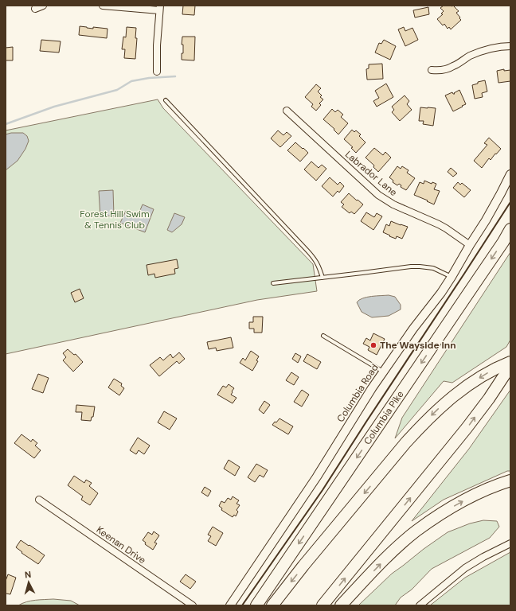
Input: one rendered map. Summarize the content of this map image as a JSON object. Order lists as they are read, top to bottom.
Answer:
{
  "streets": {
    "highway": ["Columbia Pike"],
    "street": ["Labrador Lane", "Columbia Road", "Keenan Drive"]
  },
  "crossings": [
    ["Labrador Lane", "Columbia Road"]
  ],
  "parks": ["Forest Hill Swim & Tennis Club"],
  "places": ["The Wayside Inn"],
  "north": "top"
}
